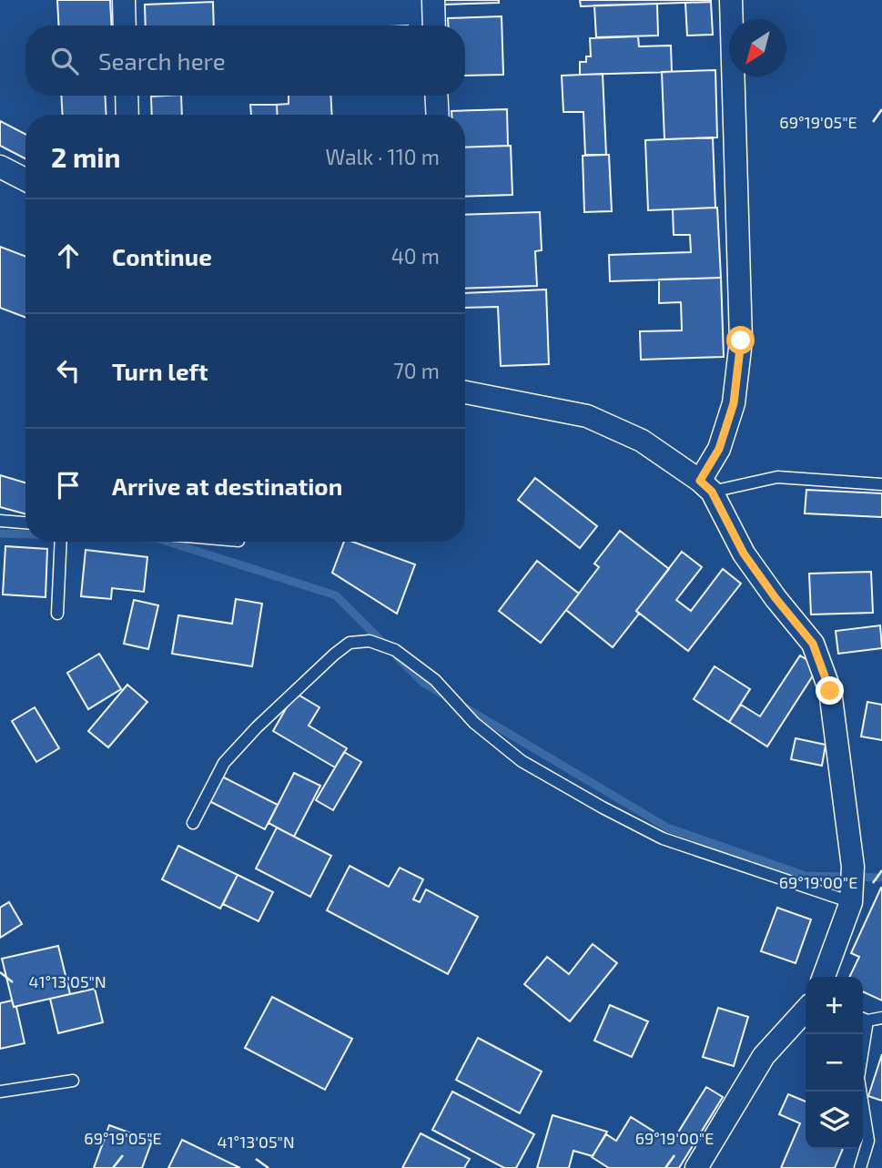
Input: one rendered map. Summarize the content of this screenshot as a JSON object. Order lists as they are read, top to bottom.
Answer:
{
  "north": "bottom left",
  "page": {
    "search": "Search here",
    "heading": ["2 min", "Walk · 110 m"],
    "list": [
      ["Continue", "40 m"],
      ["Turn left", "70 m"],
      "Arrive at destination"
    ],
    "map_buttons": ["+", "−"]
  },
  "coordinates": ["69°19'05\"E", "69°19'00\"E", "41°13'05\"N"]
}
